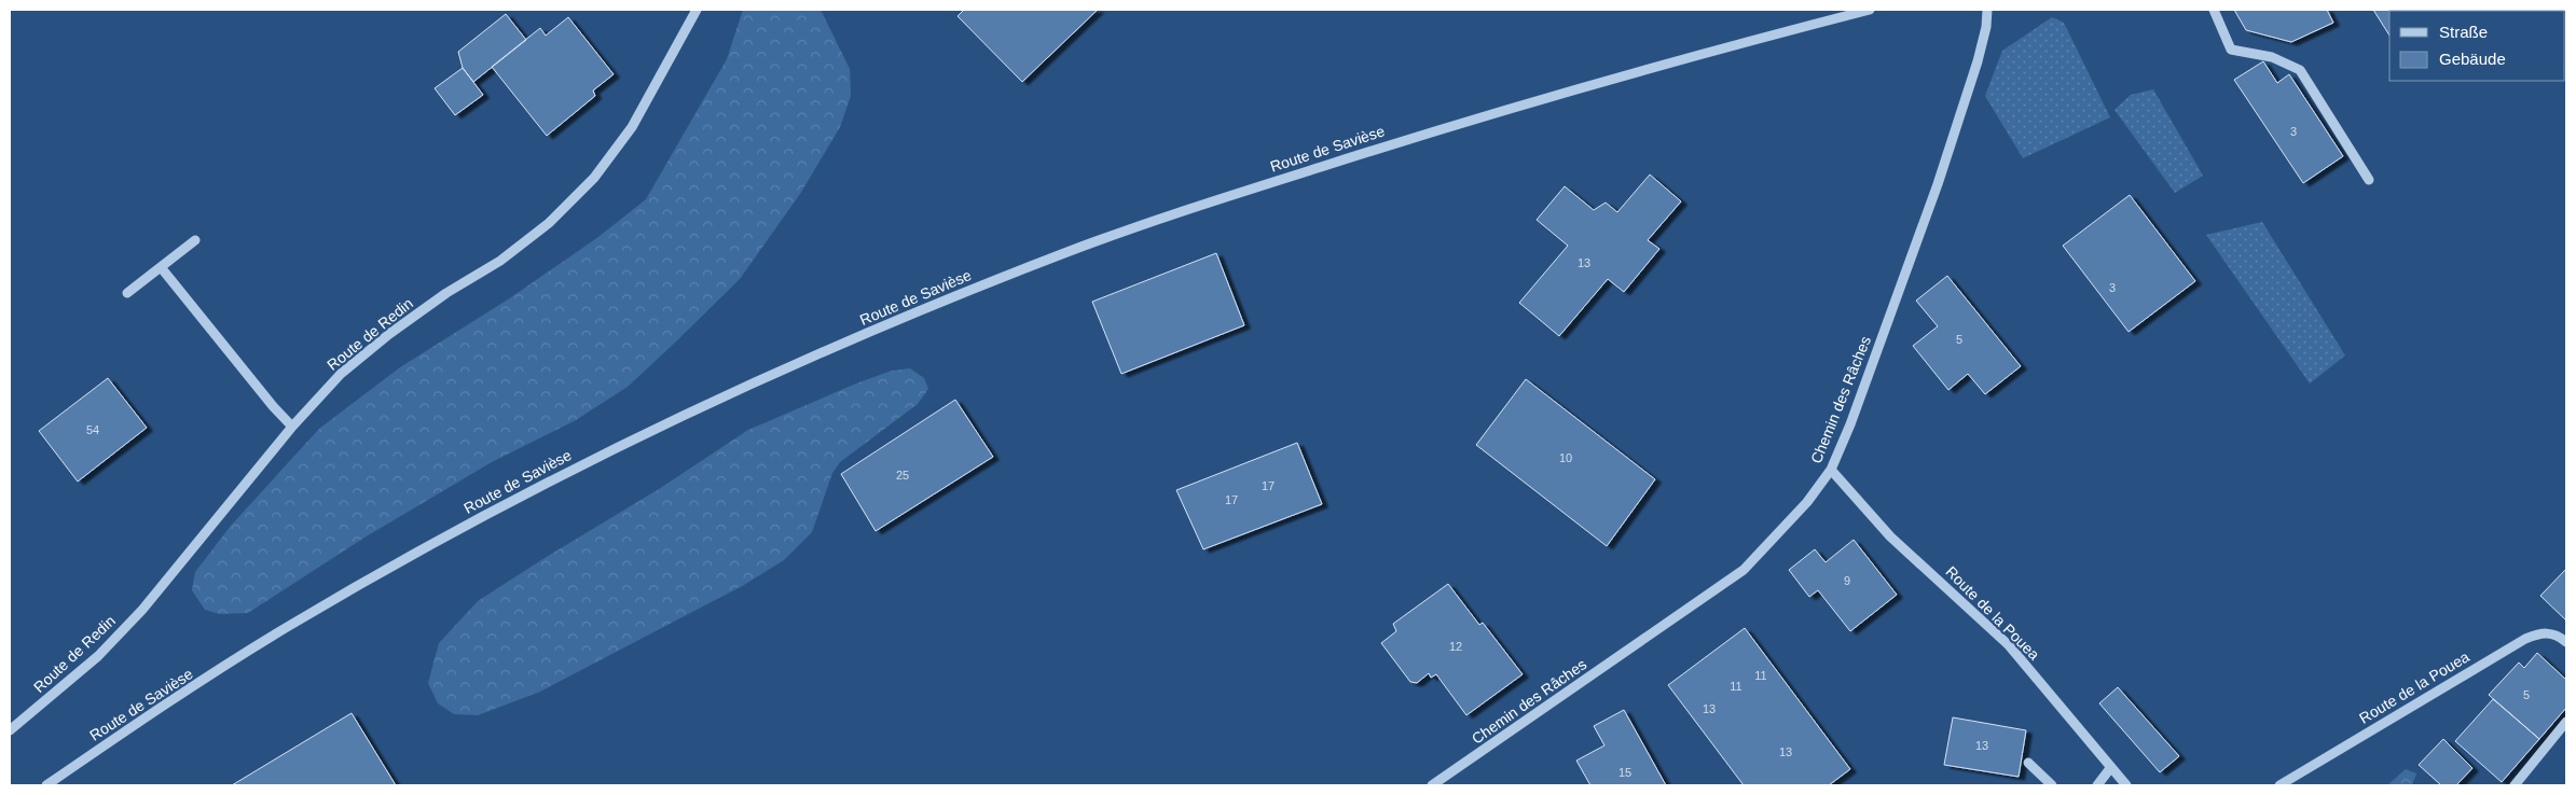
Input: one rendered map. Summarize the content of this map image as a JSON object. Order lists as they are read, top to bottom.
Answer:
{
  "streets": {
    "street": [
      "Route de Savièse",
      "Route de Redin",
      "Chemin des Râches",
      "Route de la Pouea"
    ]
  },
  "crossings": [
    ["Chemin des Râches", "Route de la Pouea"]
  ],
  "house_numbers": [
    "3",
    "13",
    "3",
    "5",
    "54",
    "10",
    "25",
    "17",
    "17",
    "9",
    "12",
    "11",
    "11",
    "5",
    "13",
    "13",
    "13",
    "15"
  ],
  "legend": ["Straße", "Gebäude"]
}
